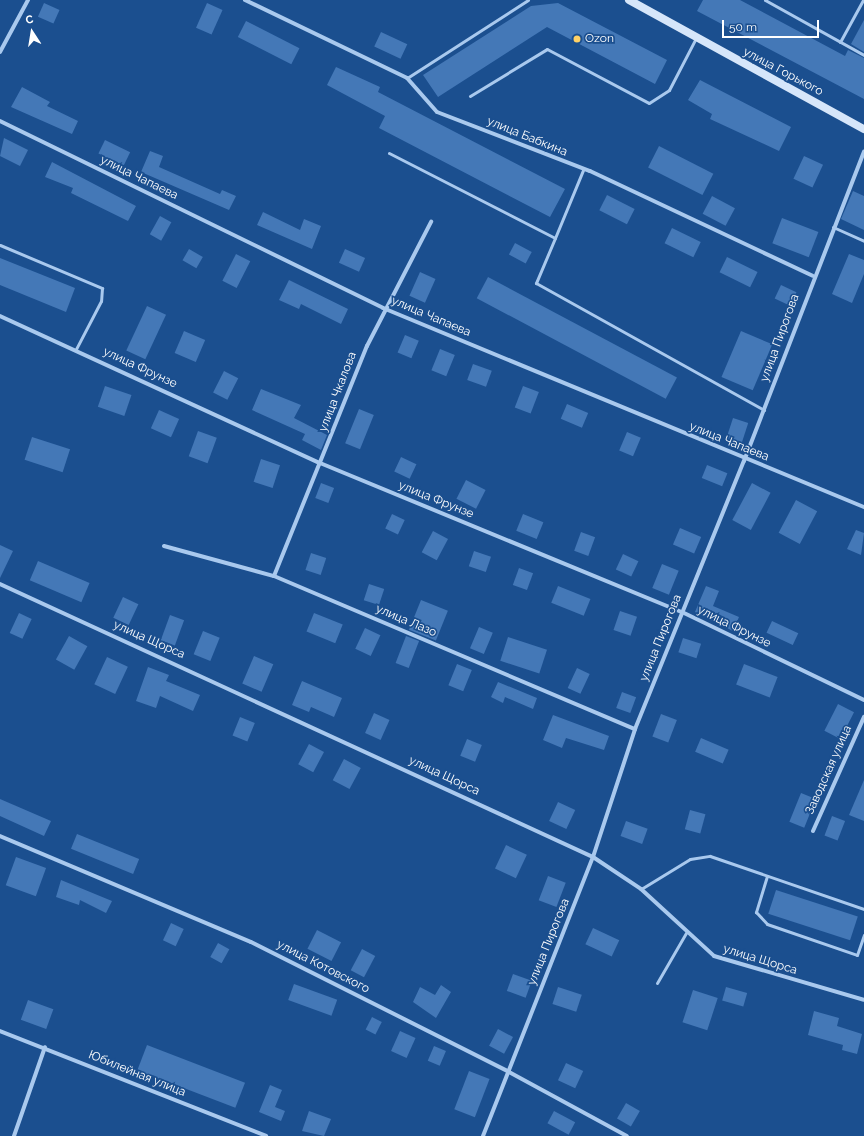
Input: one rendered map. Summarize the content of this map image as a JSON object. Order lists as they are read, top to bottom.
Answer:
{
  "streets": {
    "street": [
      "улица Горького",
      "улица Бабкина",
      "улица Чапаева",
      "улица Пирогова",
      "улица Фрунзе",
      "улица Чкалова",
      "улица Лазо",
      "улица Щорса",
      "Заводская улица",
      "улица Котовского",
      "Юбилейная улица"
    ]
  },
  "crossings": [
    ["улица Бабкина", "улица Пирогова"],
    ["улица Чапаева", "улица Пирогова"],
    ["улица Чапаева", "улица Чкалова"],
    ["улица Пирогова", "улица Фрунзе"],
    ["улица Пирогова", "улица Лазо"],
    ["улица Пирогова", "улица Щорса"],
    ["улица Пирогова", "улица Котовского"],
    ["улица Фрунзе", "улица Чкалова"],
    ["улица Чкалова", "улица Лазо"]
  ],
  "places": ["Ozon"],
  "scale_bar": "50 m",
  "north": "top"
}
